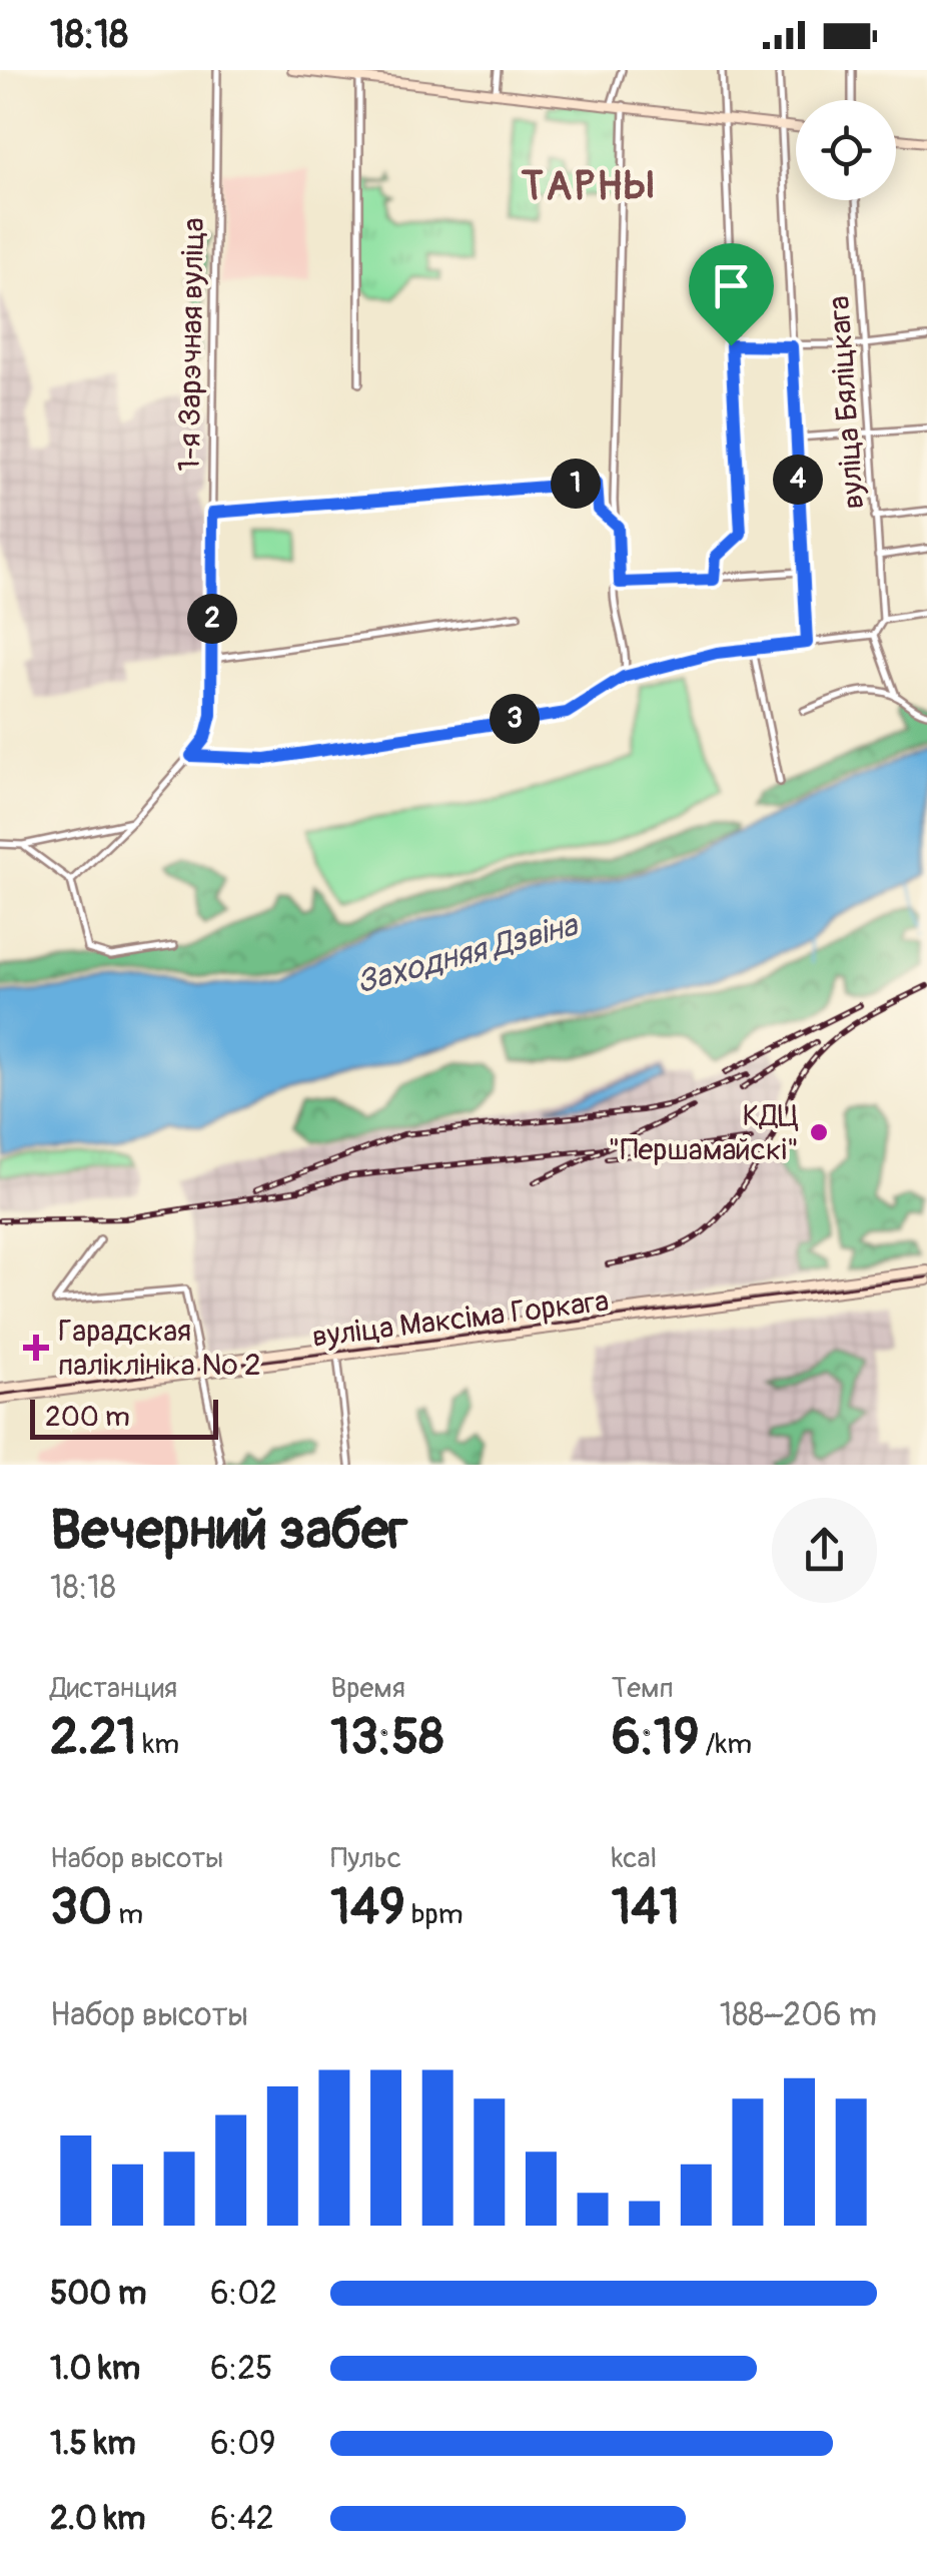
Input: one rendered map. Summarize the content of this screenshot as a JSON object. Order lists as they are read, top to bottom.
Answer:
{
  "streets": {
    "main road": ["вуліца Максіма Горкага"],
    "street": ["1-я Зарэчная вуліца", "вуліца Бяліцкага"]
  },
  "districts": ["ТАРНЫ"],
  "water": ["Заходняя Дзвіна"],
  "places": {
    "other": ["КДЦ \"Першамайскі\""],
    "health": ["Гарадская паліклініка № 2"]
  },
  "scale_bar": "200 m",
  "page": {
    "status": "18:18",
    "pins": [
      "4",
      "1",
      "2",
      "3"
    ],
    "scale": "200 m",
    "heading": ["Вечерний забег", "18:18"],
    "stats": [
      ["Дистанция", "2.21 km"],
      ["Время", "13:58"],
      ["Темп", "6:19 /km"],
      ["Набор высоты", "30 m"],
      ["Пульс", "149 bpm"],
      ["kcal", "141"]
    ],
    "chart": ["Набор высоты", "188–206 m"],
    "list": [
      {
        "name": "500 m",
        "note": "6:02"
      },
      {
        "name": "1.0 km",
        "note": "6:25"
      },
      {
        "name": "1.5 km",
        "note": "6:09"
      },
      {
        "name": "2.0 km",
        "note": "6:42"
      }
    ]
  }
}
